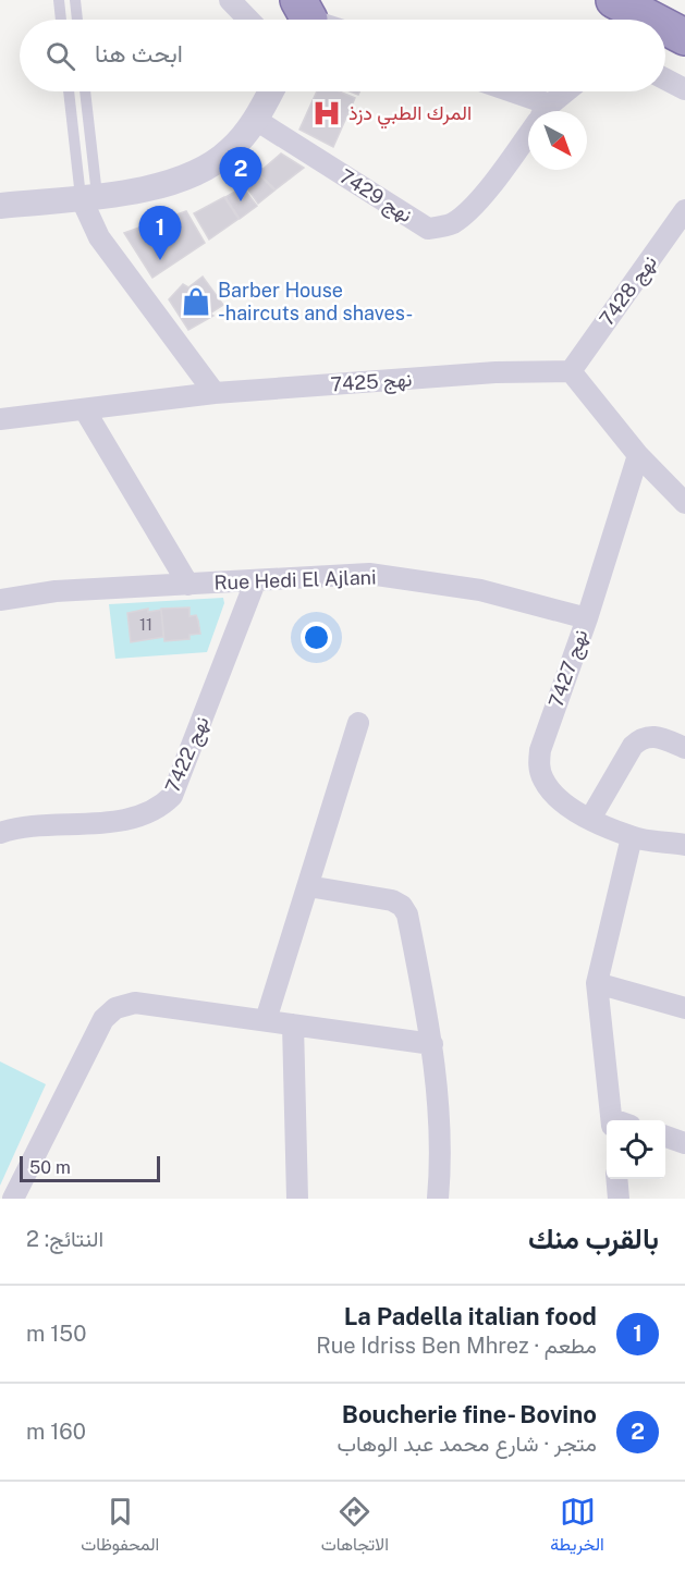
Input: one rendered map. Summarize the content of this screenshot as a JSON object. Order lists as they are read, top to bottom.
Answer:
{
  "streets": {
    "street": [
      "نهج 7429",
      "نهج 7428",
      "نهج 7425",
      "Rue Hedi El Ajlani",
      "نهج 7427",
      "نهج 7422"
    ]
  },
  "crossings": [
    ["نهج 7428", "نهج 7425"],
    ["Rue Hedi El Ajlani", "نهج 7427"],
    ["Rue Hedi El Ajlani", "نهج 7422"]
  ],
  "places": {
    "hospital": ["المرك الطبي دزذ"],
    "shop": ["Barber House -haircuts and shaves-"]
  },
  "house_numbers": ["11"],
  "scale_bar": "50 m",
  "north": "bottom right",
  "page": {
    "search": "ابحث هنا",
    "pins": ["2", "1"],
    "scale": "50 m",
    "heading": ["بالقرب منك", "النتائج: 2"],
    "list": [
      {
        "mark": "1",
        "name": "La Padella italian food",
        "note": "مطعم · Rue Idriss Ben Mhrez",
        "value": "150 m"
      },
      {
        "mark": "2",
        "name": "Boucherie fine- Bovino",
        "note": "متجر · شارع محمد عبد الوهاب",
        "value": "160 m"
      }
    ],
    "nav": ["الخريطة", "الاتجاهات", "المحفوظات"]
  }
}
